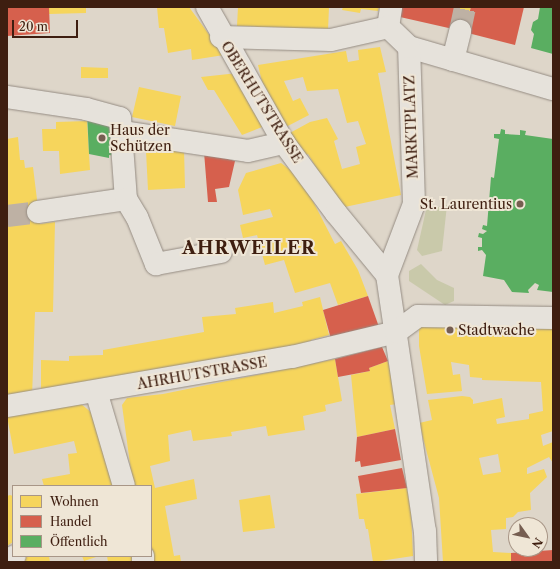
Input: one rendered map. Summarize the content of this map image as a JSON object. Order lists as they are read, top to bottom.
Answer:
{
  "streets": {
    "street": ["OBERHUTSTRASSE", "MARKTPLATZ", "AHRHUTSTRASSE"]
  },
  "crossings": [
    ["OBERHUTSTRASSE", "MARKTPLATZ"],
    ["MARKTPLATZ", "AHRHUTSTRASSE"]
  ],
  "districts": ["AHRWEILER"],
  "places": ["Haus der Schützen", "St. Laurentius", "Stadtwache"],
  "legend": ["Wohnen", "Handel", "Öffentlich"],
  "scale_bar": "20 m",
  "north": "bottom right"
}
